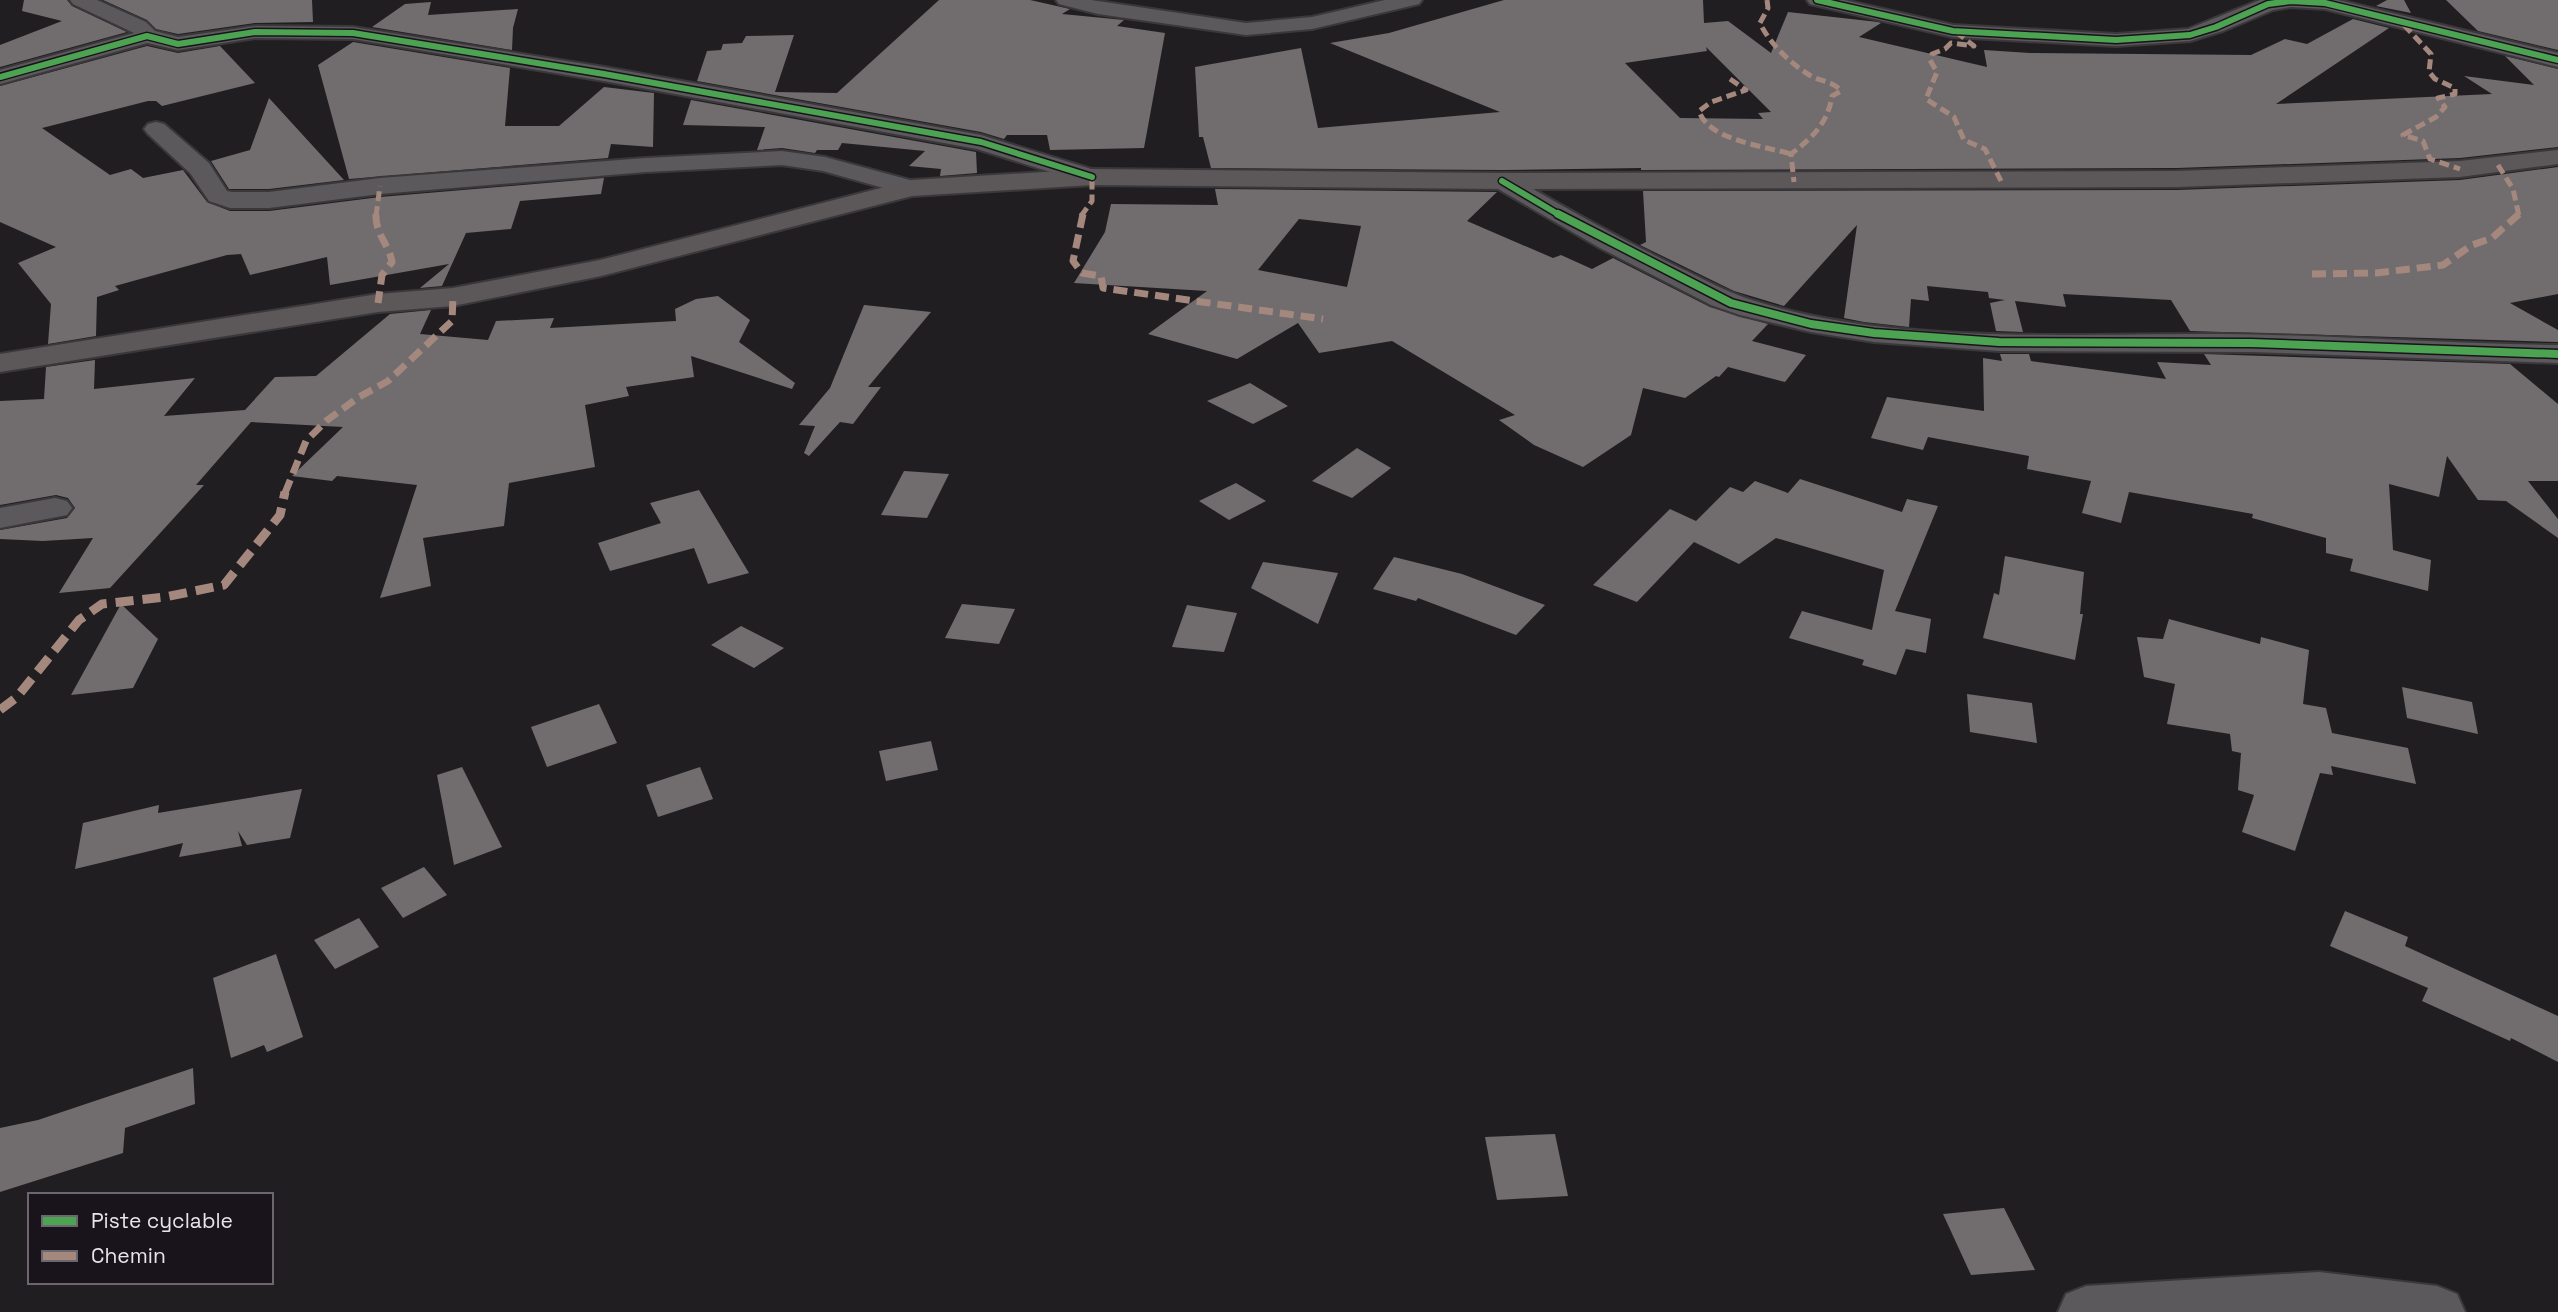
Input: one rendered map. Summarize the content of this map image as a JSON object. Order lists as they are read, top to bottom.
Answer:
{
  "legend": ["Piste cyclable", "Chemin"]
}
